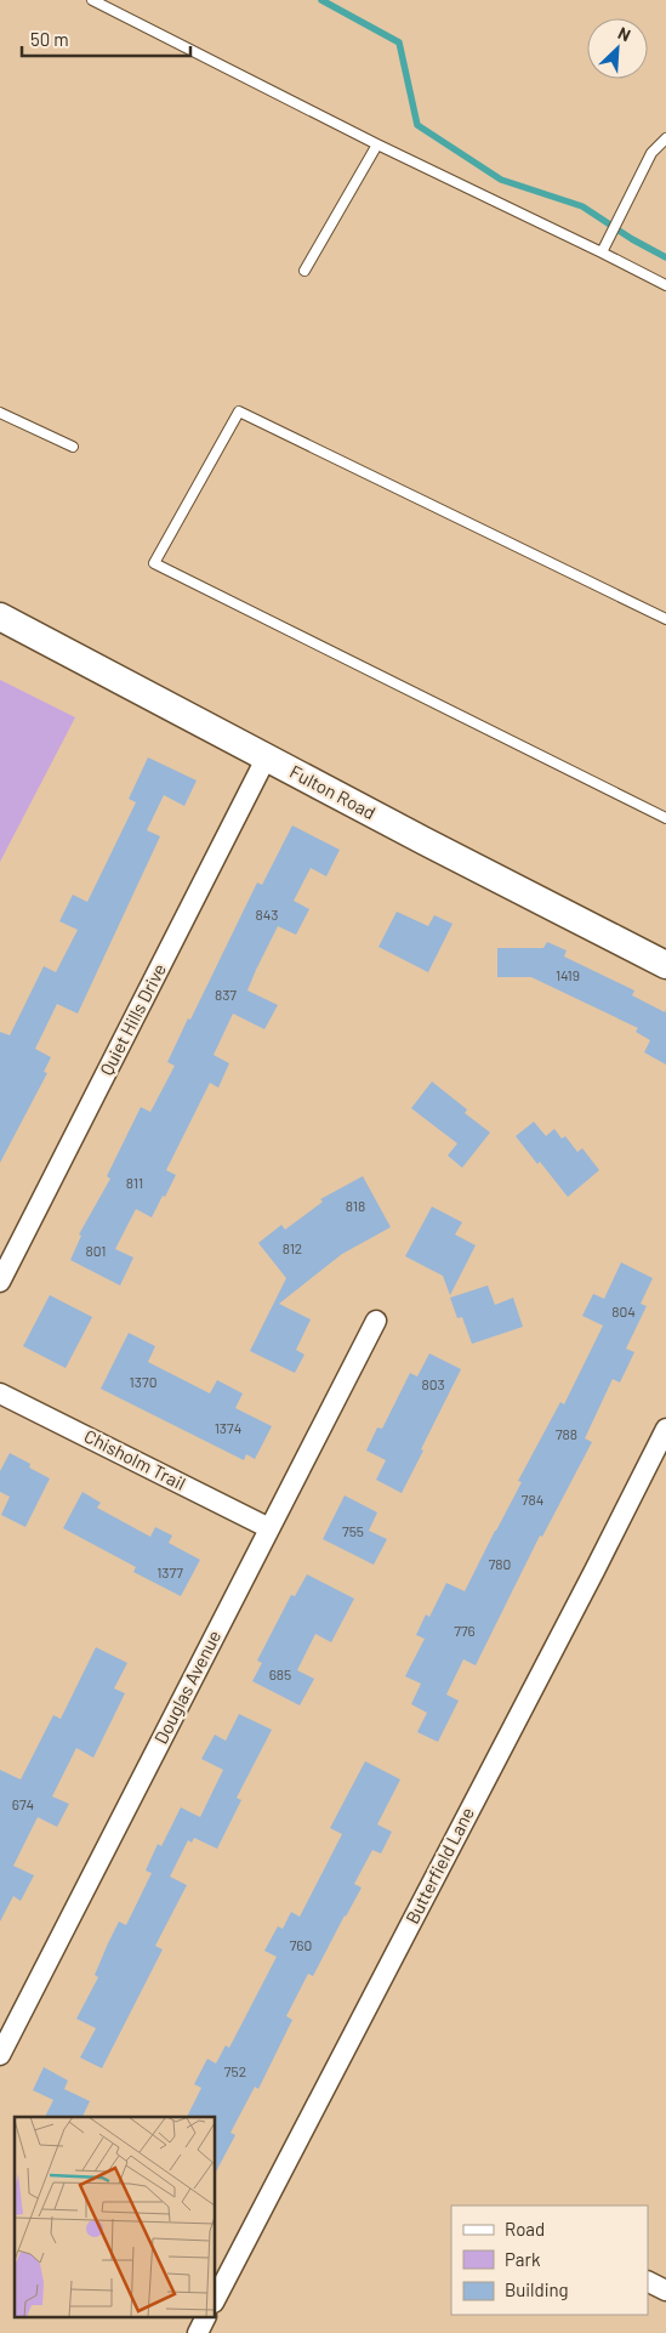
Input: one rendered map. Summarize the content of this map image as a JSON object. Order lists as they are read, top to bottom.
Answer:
{
  "streets": {
    "street": [
      "Fulton Road",
      "Quiet Hills Drive",
      "Chisholm Trail",
      "Douglas Avenue",
      "Butterfield Lane"
    ]
  },
  "crossings": [
    ["Fulton Road", "Quiet Hills Drive"],
    ["Chisholm Trail", "Douglas Avenue"]
  ],
  "house_numbers": [
    "843",
    "1419",
    "837",
    "811",
    "818",
    "812",
    "801",
    "804",
    "1370",
    "803",
    "1374",
    "788",
    "784",
    "755",
    "780",
    "1377",
    "776",
    "685",
    "674",
    "760",
    "752"
  ],
  "legend": ["Road", "Park", "Building"],
  "scale_bar": "50 m",
  "north": "top right"
}
